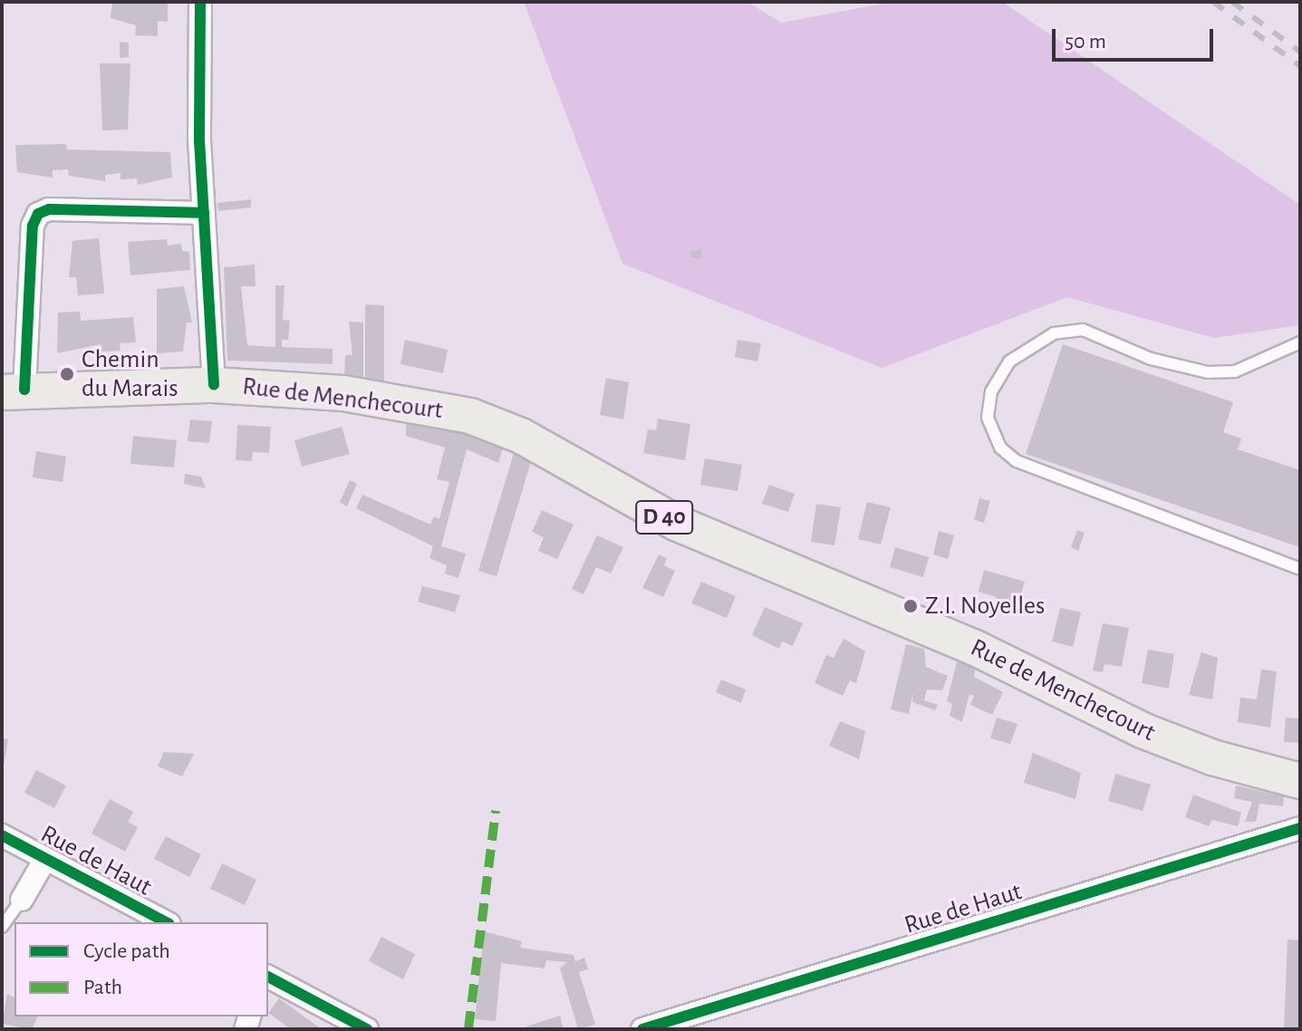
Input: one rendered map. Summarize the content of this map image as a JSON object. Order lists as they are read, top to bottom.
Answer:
{
  "streets": {
    "main road": ["Rue de Menchecourt", "D 40"],
    "street": ["Rue de Haut"]
  },
  "places": ["Chemin du Marais", "Z.I. Noyelles"],
  "legend": ["Cycle path", "Path"],
  "scale_bar": "50 m"
}
